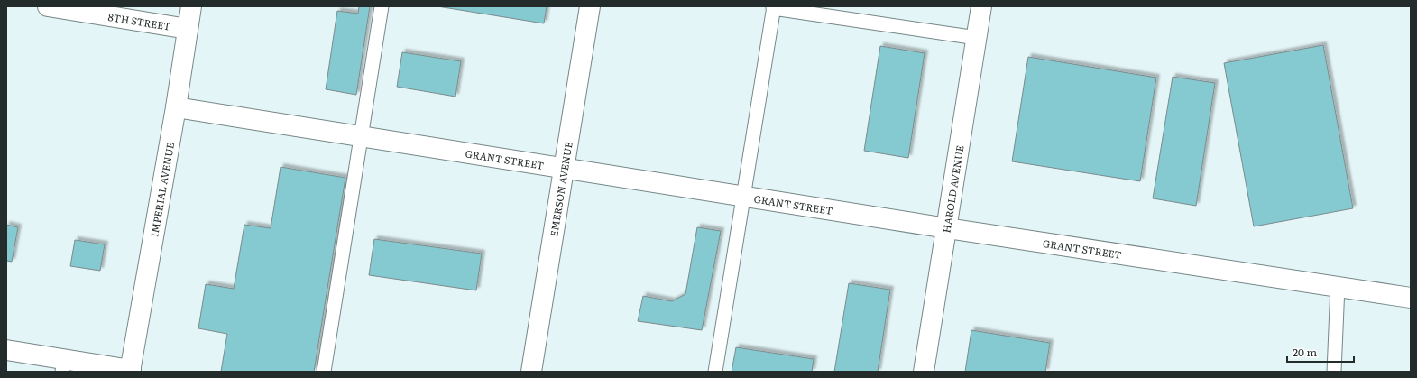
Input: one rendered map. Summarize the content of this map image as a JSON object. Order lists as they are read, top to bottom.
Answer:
{
  "streets": {
    "main road": [
      "8TH STREET",
      "GRANT STREET",
      "IMPERIAL AVENUE",
      "EMERSON AVENUE",
      "HAROLD AVENUE"
    ]
  },
  "crossings": [
    ["8TH STREET", "IMPERIAL AVENUE"],
    ["GRANT STREET", "IMPERIAL AVENUE"],
    ["GRANT STREET", "EMERSON AVENUE"],
    ["GRANT STREET", "HAROLD AVENUE"]
  ],
  "scale_bar": "20 m"
}
